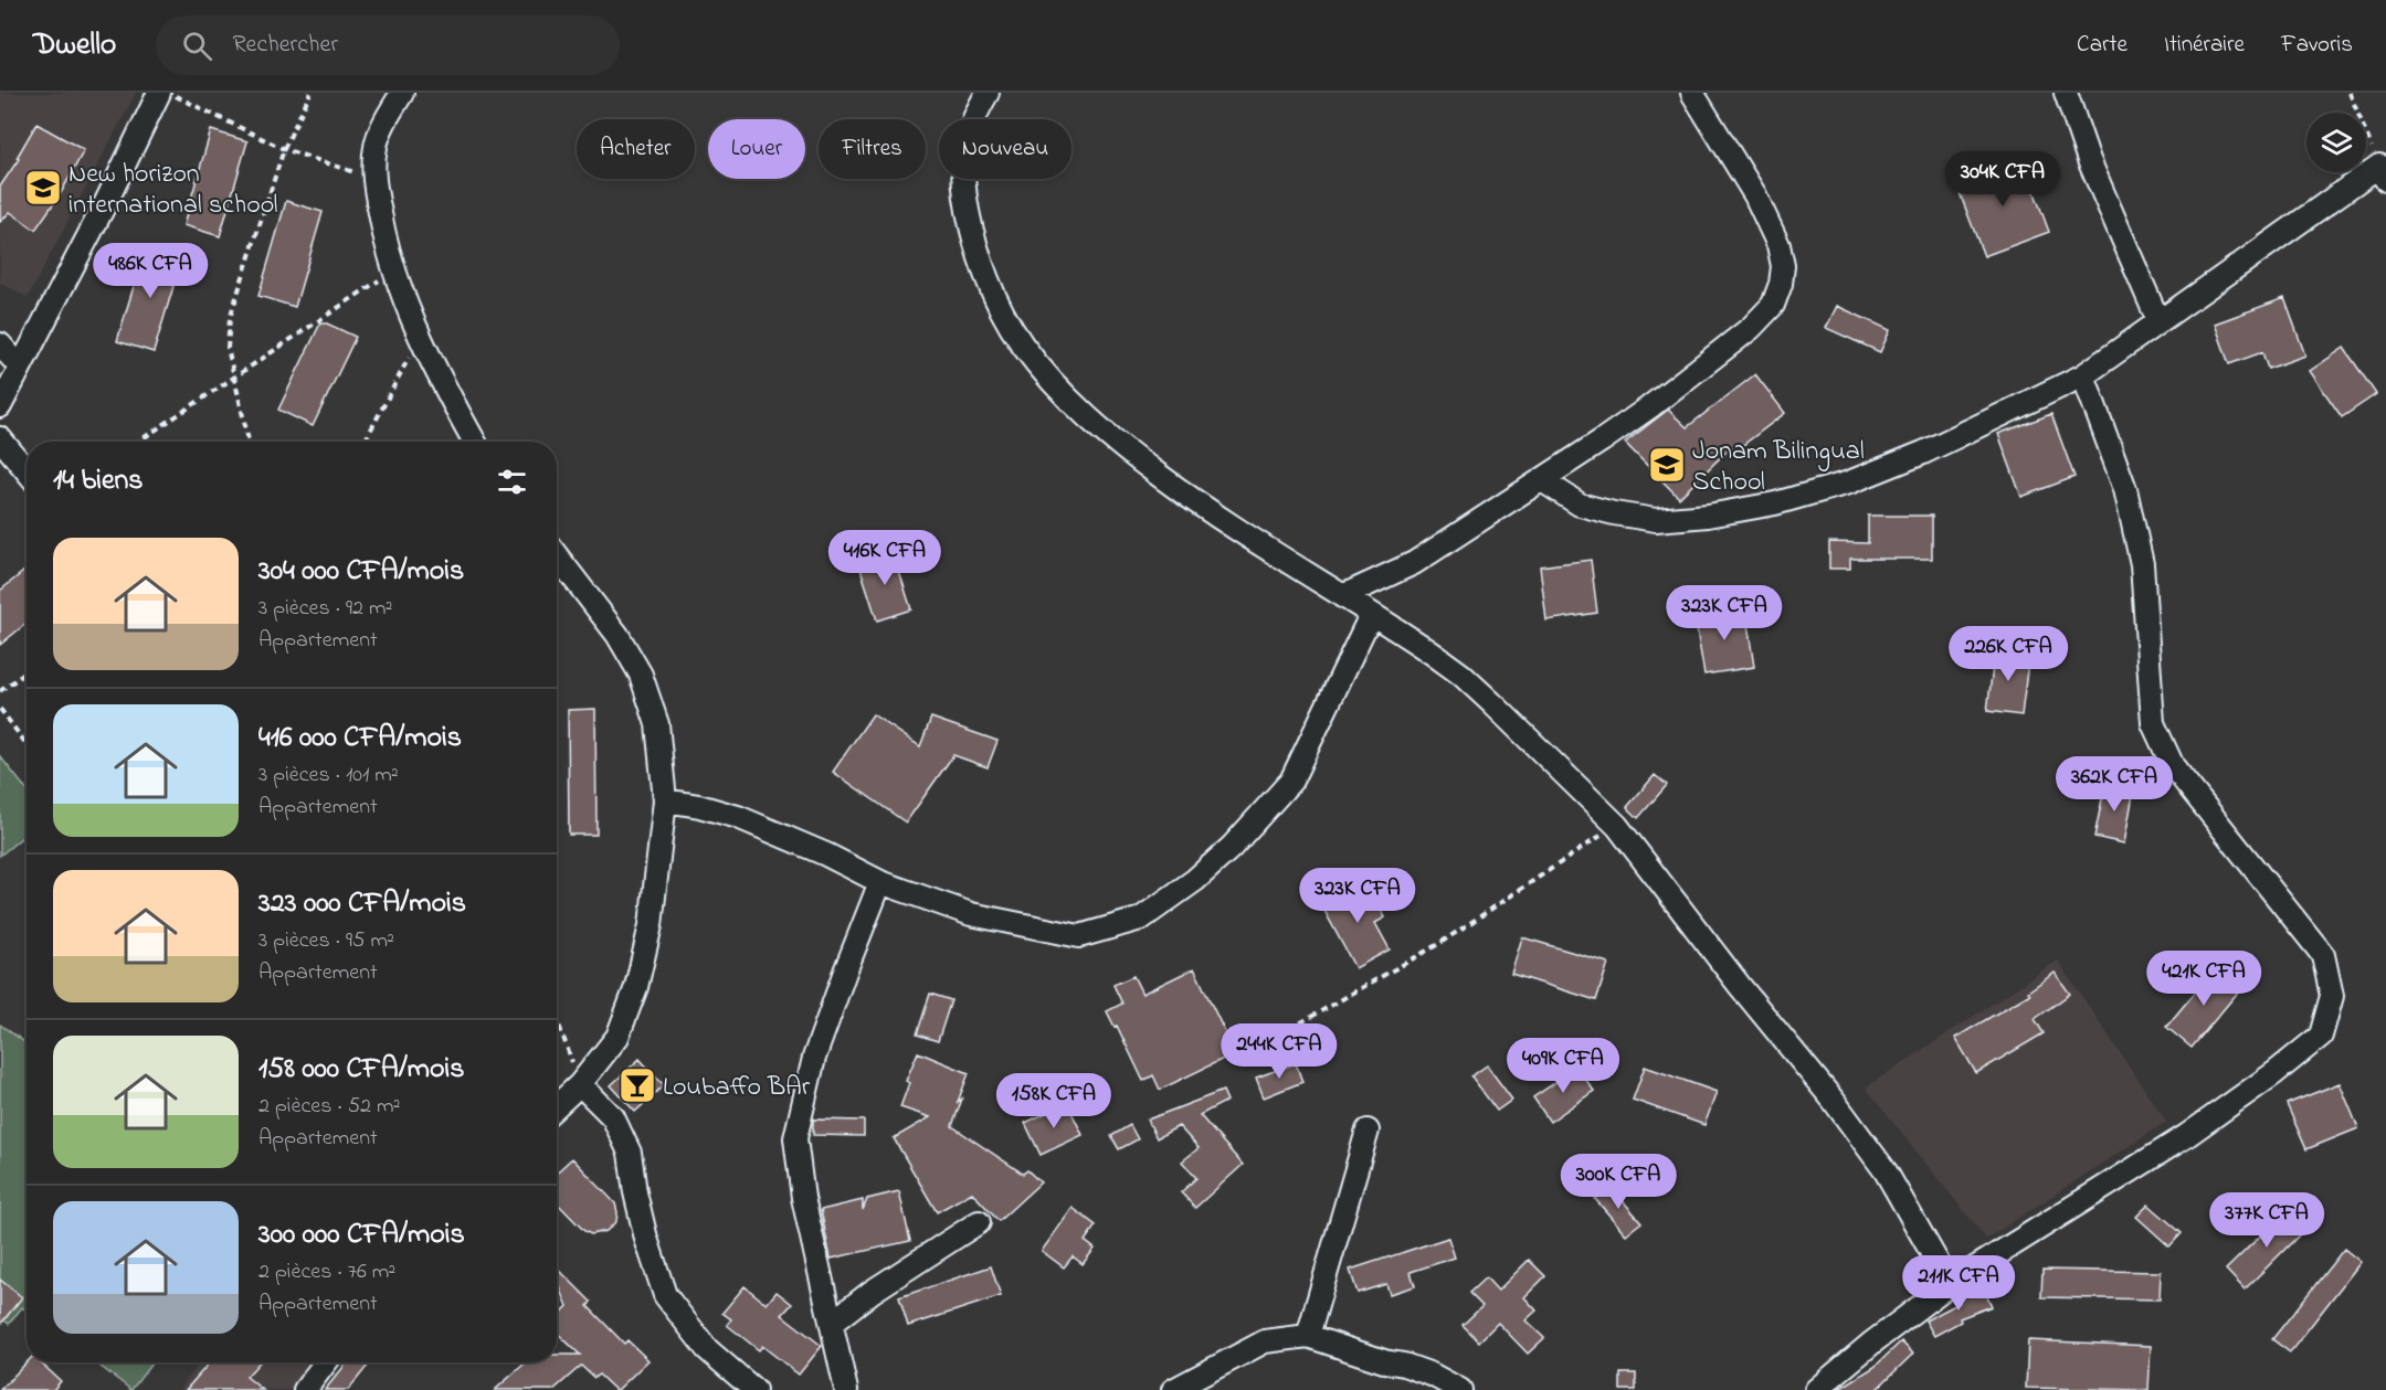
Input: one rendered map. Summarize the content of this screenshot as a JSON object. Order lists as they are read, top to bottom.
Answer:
{
  "places": {
    "school or university": ["New horizon international school", "Jonam Bilingual School"],
    "bar": ["Loubaffo BAr"]
  },
  "page": {
    "header": "Dwello",
    "search": "Rechercher",
    "nav": ["Carte", "Itinéraire", "Favoris"],
    "chip": [
      "Acheter",
      "Louer",
      "Filtres",
      "Nouveau"
    ],
    "price": [
      "304K CFA",
      "486K CFA",
      "416K CFA",
      "323K CFA",
      "226K CFA",
      "362K CFA",
      "323K CFA",
      "421K CFA",
      "244K CFA",
      "409K CFA",
      "158K CFA",
      "300K CFA",
      "377K CFA",
      "211K CFA"
    ],
    "heading": "14 biens",
    "list": [
      {
        "name": "304 000 CFA/mois",
        "note": "3 pièces · 92 m² · Appartement"
      },
      {
        "name": "416 000 CFA/mois",
        "note": "3 pièces · 101 m² · Appartement"
      },
      {
        "name": "323 000 CFA/mois",
        "note": "3 pièces · 95 m² · Appartement"
      },
      {
        "name": "158 000 CFA/mois",
        "note": "2 pièces · 52 m² · Appartement"
      },
      {
        "name": "300 000 CFA/mois",
        "note": "2 pièces · 76 m² · Appartement"
      }
    ]
  }
}
